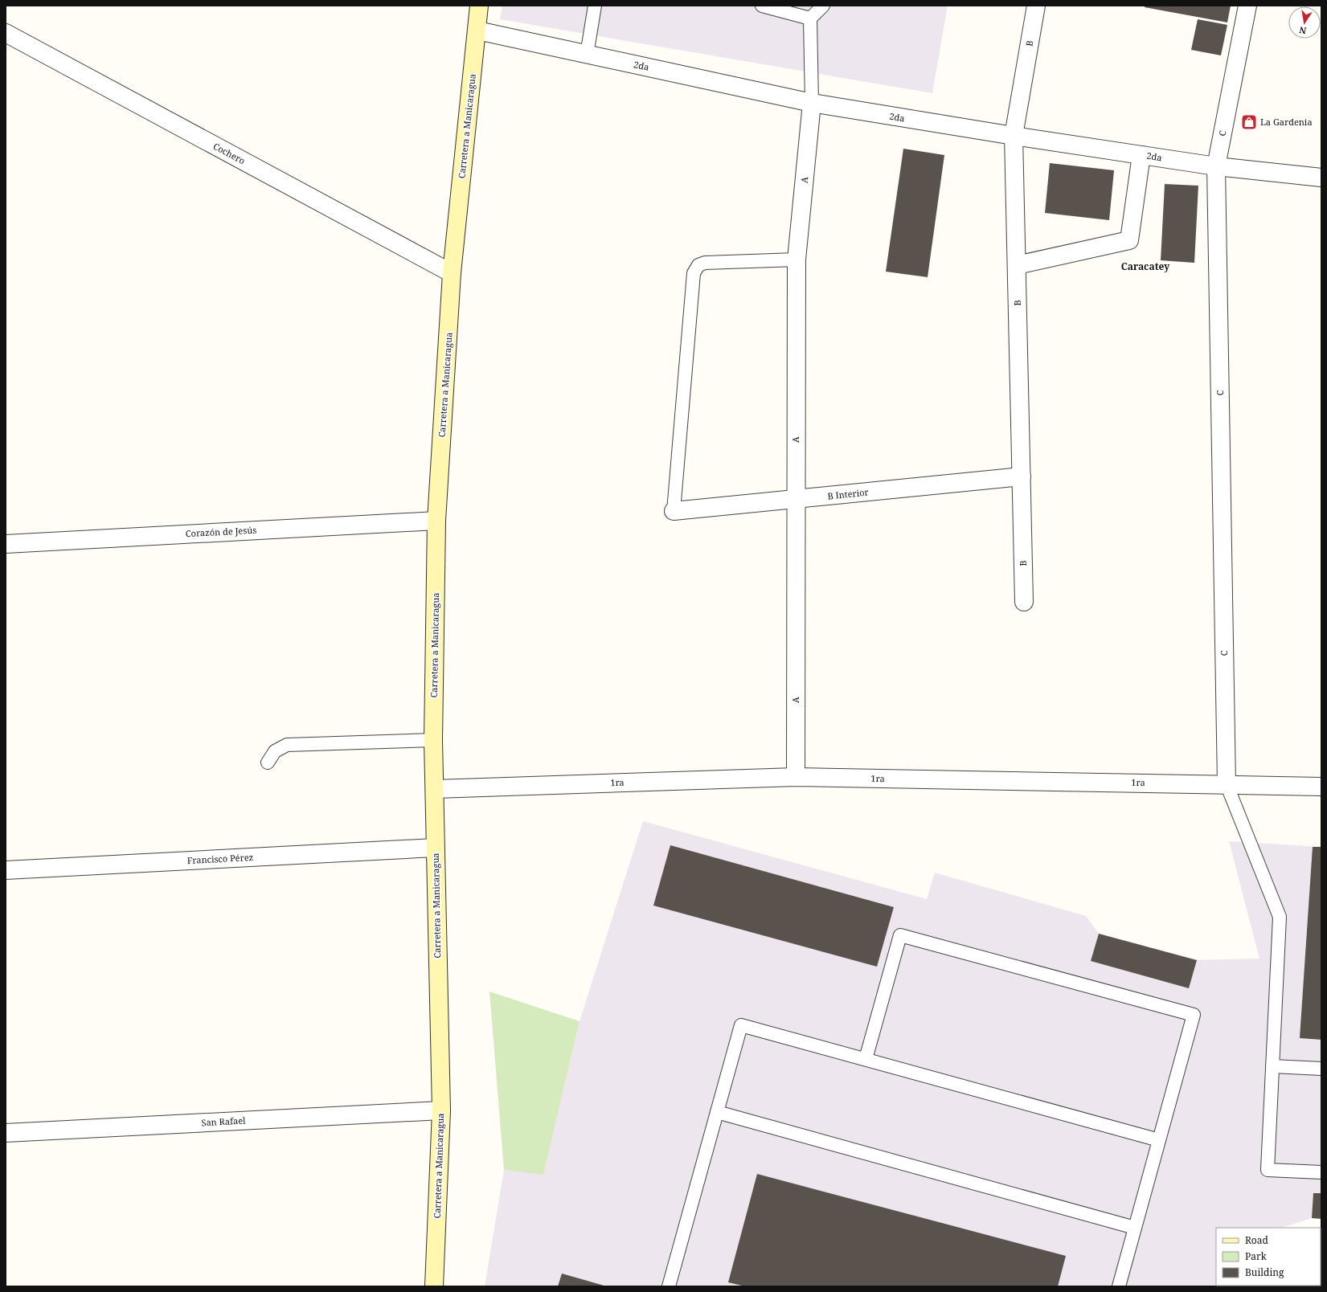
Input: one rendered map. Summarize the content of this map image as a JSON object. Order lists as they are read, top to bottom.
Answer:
{
  "streets": {
    "main road": ["Carretera a Manicaragua"],
    "street": [
      "B",
      "2da",
      "C",
      "Cochero",
      "A",
      "B Interior",
      "Corazón de Jesús",
      "1ra",
      "Francisco Pérez",
      "San Rafael"
    ]
  },
  "crossings": [
    ["B", "2da"],
    ["B", "B Interior"],
    ["2da", "Carretera a Manicaragua"],
    ["2da", "C"],
    ["2da", "A"],
    ["Carretera a Manicaragua", "Cochero"],
    ["Carretera a Manicaragua", "Corazón de Jesús"],
    ["Carretera a Manicaragua", "1ra"],
    ["Carretera a Manicaragua", "Francisco Pérez"],
    ["Carretera a Manicaragua", "San Rafael"],
    ["C", "1ra"],
    ["A", "B Interior"],
    ["A", "1ra"]
  ],
  "districts": ["Caracatey"],
  "places": {
    "shop": ["La Gardenia"]
  },
  "legend": ["Road", "Park", "Building"],
  "north": "bottom"
}
